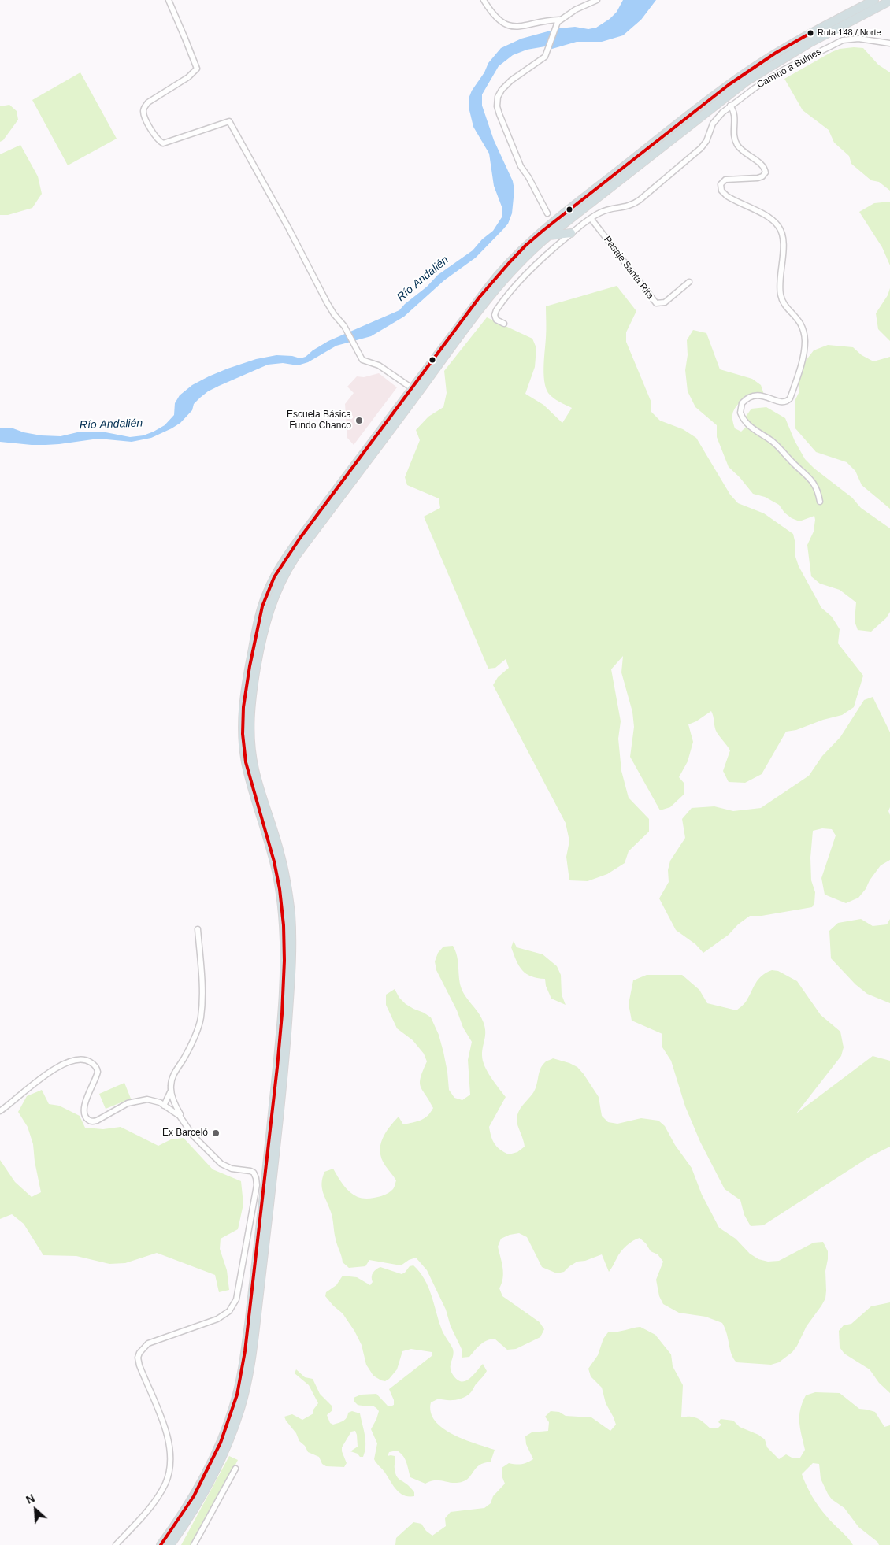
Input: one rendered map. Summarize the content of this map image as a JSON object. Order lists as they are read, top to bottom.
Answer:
{
  "streets": {
    "street": ["Camino a Bulnes", "Pasaje Santa Rita"]
  },
  "crossings": [
    ["Camino a Bulnes", "Pasaje Santa Rita"]
  ],
  "water": ["Río Andalién"],
  "places": ["Ruta 148 / Norte", "Escuela Básica Fundo Chanco", "Ex Barceló"],
  "north": "top left"
}
